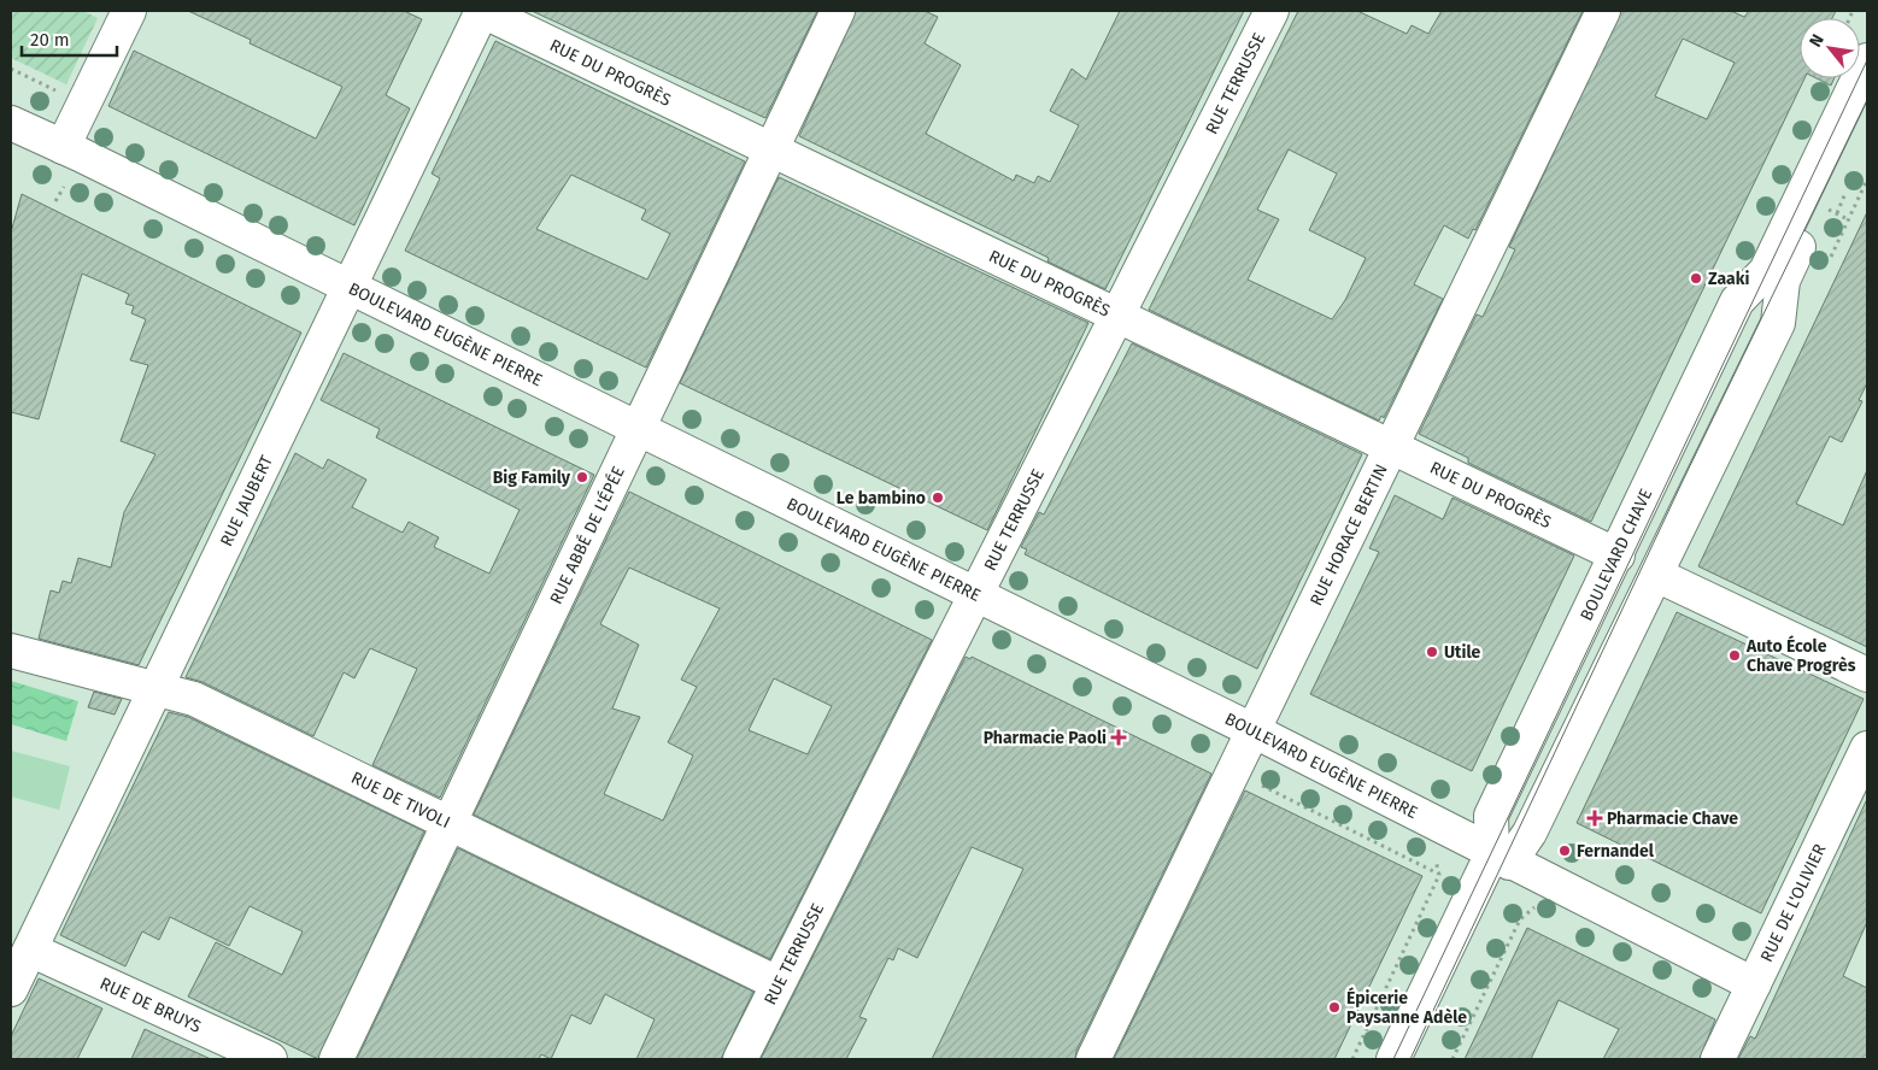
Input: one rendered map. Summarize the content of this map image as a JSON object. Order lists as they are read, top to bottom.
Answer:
{
  "streets": {
    "street": [
      "RUE DU PROGRÈS",
      "RUE TERRUSSE",
      "BOULEVARD EUGÈNE PIERRE",
      "RUE JAUBERT",
      "RUE ABBÉ DE L'ÉPÉE",
      "RUE HORACE BERTIN",
      "BOULEVARD CHAVE",
      "RUE DE TIVOLI",
      "RUE DE L'OLIVIER",
      "RUE DE BRUYS"
    ]
  },
  "crossings": [
    ["RUE DU PROGRÈS", "RUE TERRUSSE"],
    ["RUE DU PROGRÈS", "RUE JAUBERT"],
    ["RUE DU PROGRÈS", "RUE ABBÉ DE L'ÉPÉE"],
    ["RUE DU PROGRÈS", "RUE HORACE BERTIN"],
    ["RUE DU PROGRÈS", "BOULEVARD CHAVE"],
    ["RUE TERRUSSE", "BOULEVARD EUGÈNE PIERRE"],
    ["RUE TERRUSSE", "RUE DE TIVOLI"],
    ["BOULEVARD EUGÈNE PIERRE", "RUE JAUBERT"],
    ["BOULEVARD EUGÈNE PIERRE", "RUE ABBÉ DE L'ÉPÉE"],
    ["BOULEVARD EUGÈNE PIERRE", "RUE HORACE BERTIN"],
    ["BOULEVARD EUGÈNE PIERRE", "BOULEVARD CHAVE"],
    ["BOULEVARD EUGÈNE PIERRE", "RUE DE L'OLIVIER"],
    ["RUE JAUBERT", "RUE DE TIVOLI"],
    ["RUE JAUBERT", "RUE DE BRUYS"],
    ["RUE ABBÉ DE L'ÉPÉE", "RUE DE TIVOLI"]
  ],
  "places": {
    "other": [
      "Zaaki",
      "Big Family",
      "Le bambino",
      "Utile",
      "Auto École Chave Progrès",
      "Fernandel",
      "Épicerie Paysanne Adèle"
    ],
    "health": ["Pharmacie Paoli", "Pharmacie Chave"]
  },
  "scale_bar": "20 m",
  "north": "top left"
}
